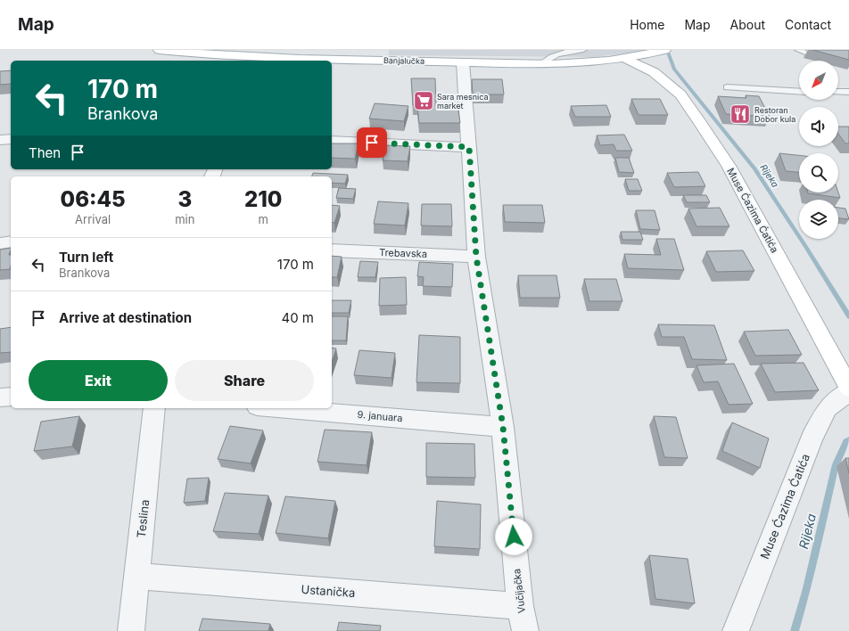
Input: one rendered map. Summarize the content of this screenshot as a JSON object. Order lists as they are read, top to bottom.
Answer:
{
  "streets": {
    "main road": ["Banjalučka", "Muse Ćazima Ćatića"],
    "street": [
      "Trebavska",
      "9. januara",
      "Teslina",
      "Ustanička",
      "Vučijačka"
    ]
  },
  "crossings": [
    ["Banjalučka", "Muse Ćazima Ćatića"],
    ["Banjalučka", "Vučijačka"],
    ["Trebavska", "Vučijačka"],
    ["9. januara", "Vučijačka"],
    ["Teslina", "Ustanička"],
    ["Ustanička", "Vučijačka"]
  ],
  "water": ["Rijeka"],
  "places": {
    "supermarket": ["Sara mesnica market"],
    "restaurant": ["Restoran Dobor kula"]
  },
  "north": "bottom left",
  "page": {
    "header": "Map",
    "nav": [
      "Home",
      "Map",
      "About",
      "Contact"
    ],
    "turn": ["170 m", "Brankova"],
    "then": "Then",
    "eta": [
      "06:45",
      "Arrival",
      "3",
      "min",
      "210",
      "m"
    ],
    "list": [
      {
        "name": "Turn left",
        "note": "Brankova",
        "value": "170 m"
      },
      {
        "name": "Arrive at destination",
        "value": "40 m"
      }
    ],
    "buttons": ["Exit", "Share"]
  }
}
